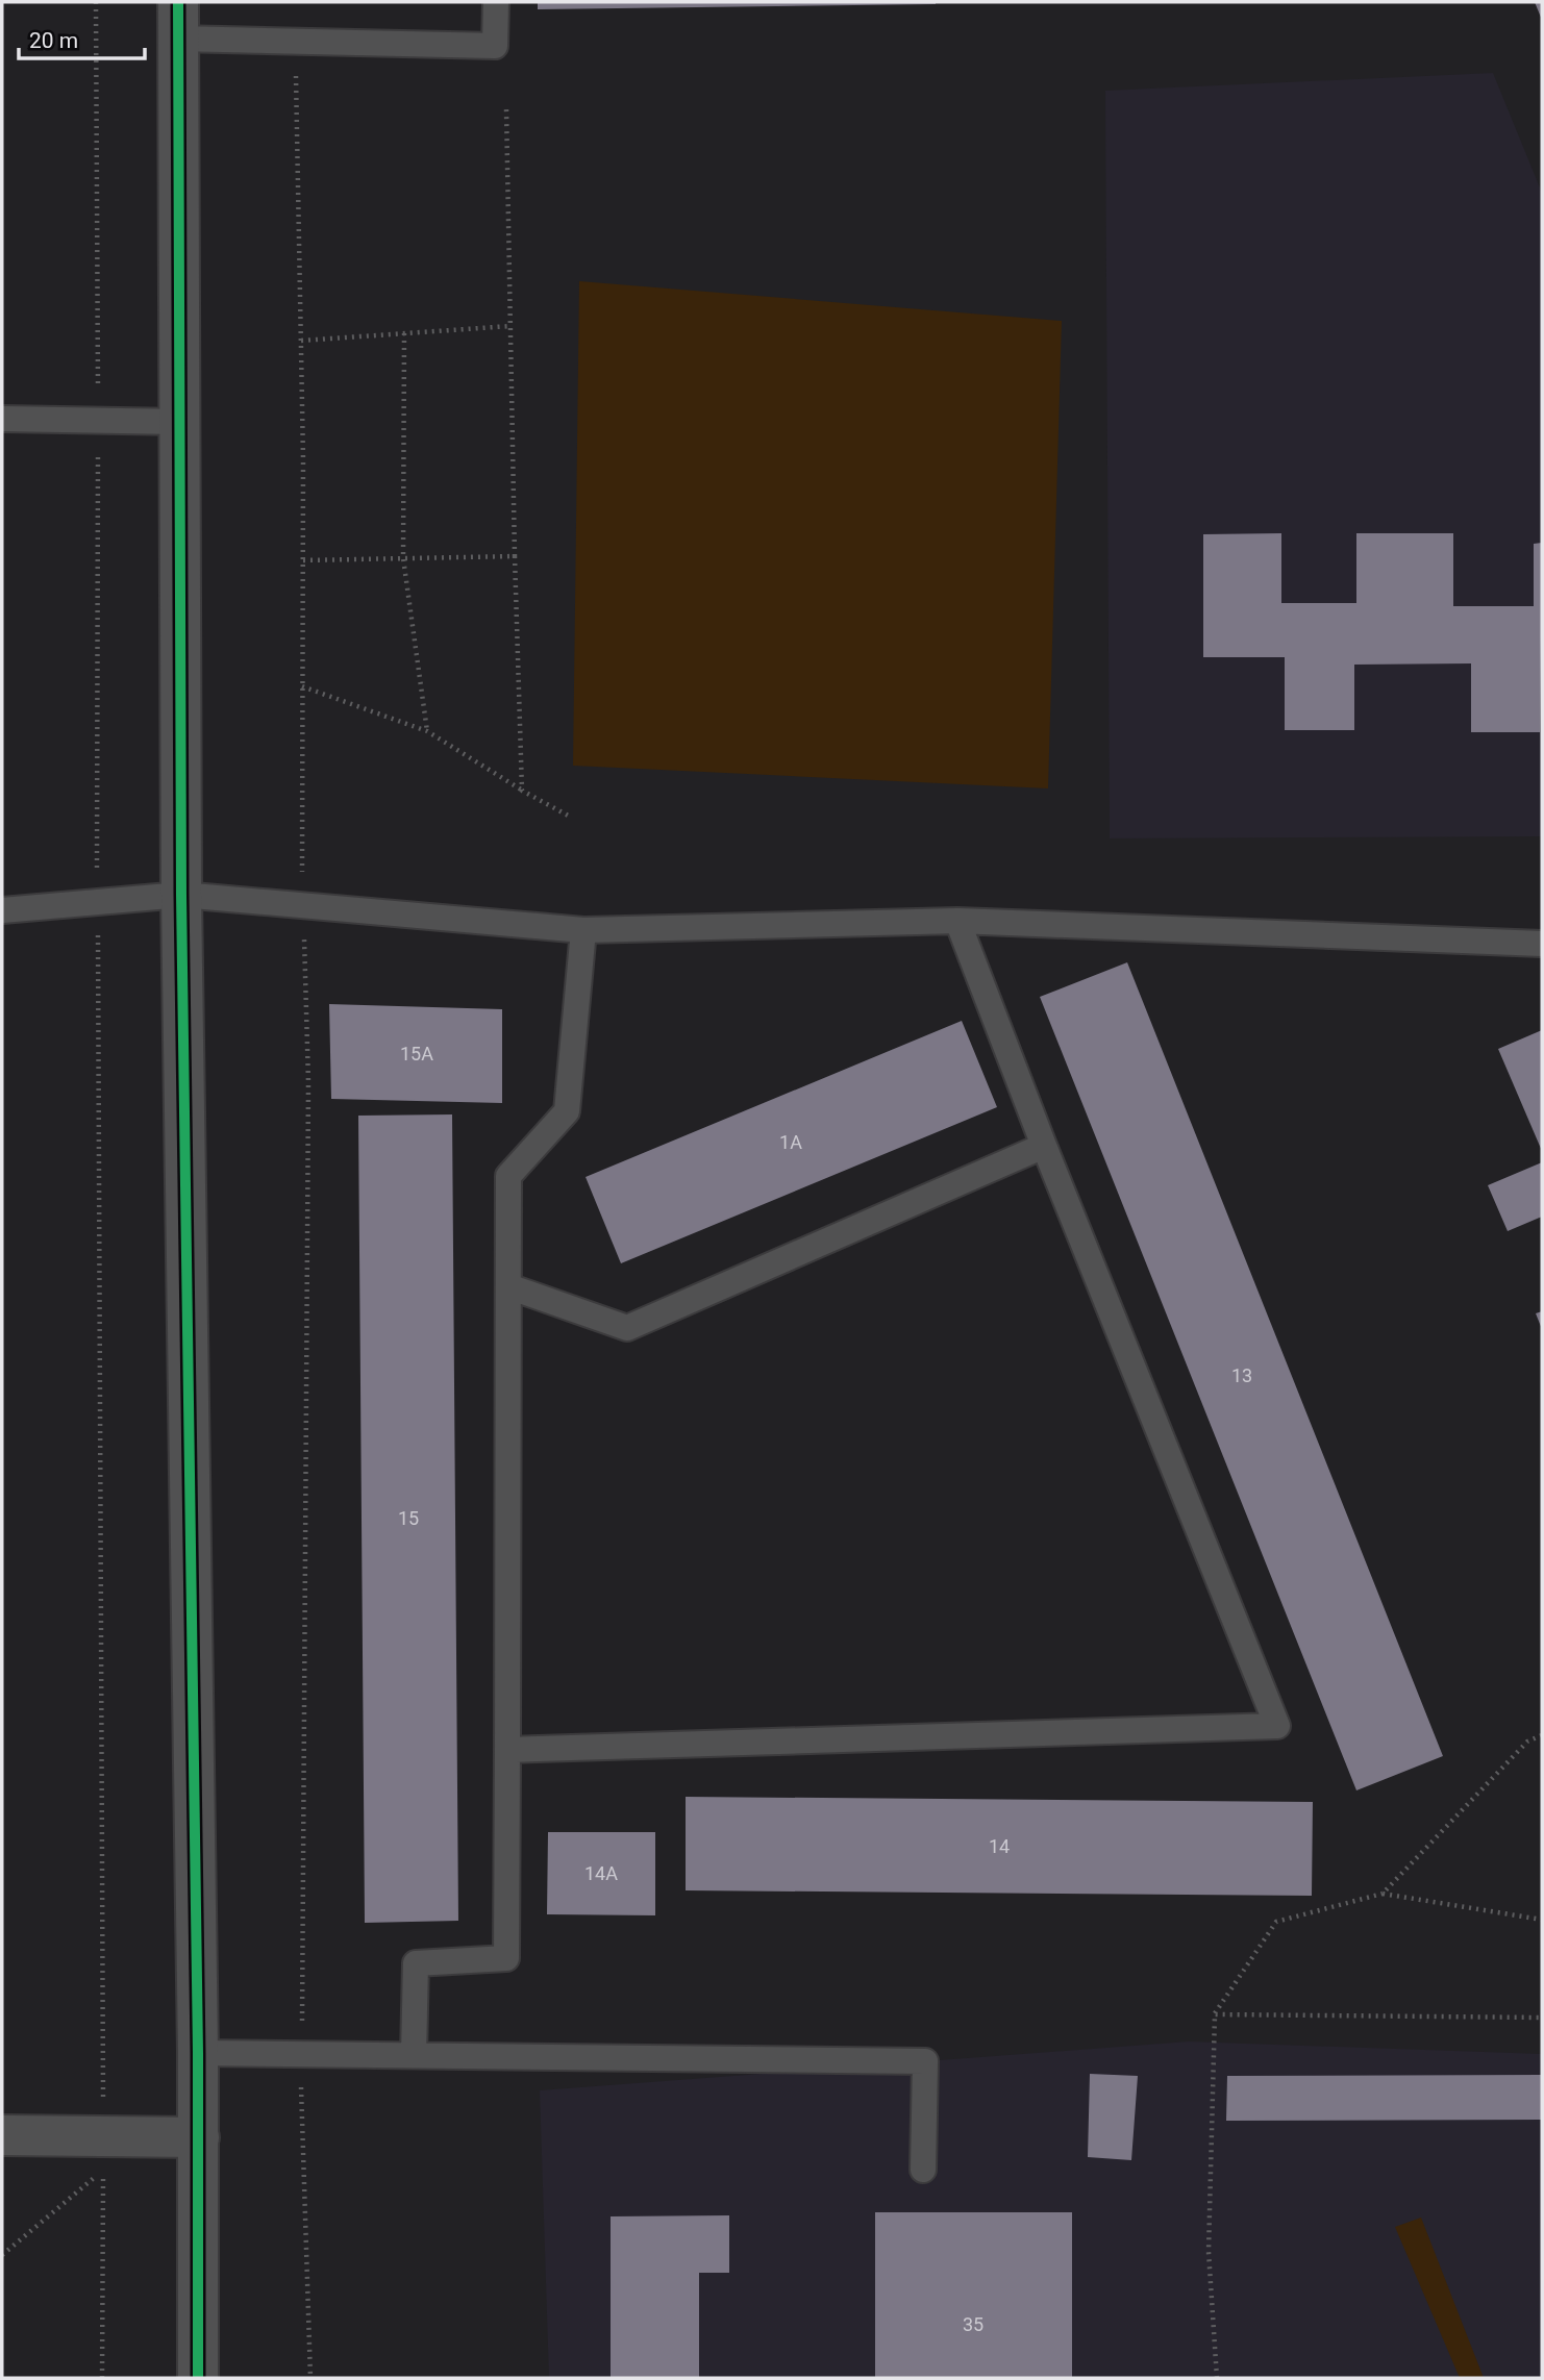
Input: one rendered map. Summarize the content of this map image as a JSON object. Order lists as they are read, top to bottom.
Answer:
{
  "house_numbers": [
    "15А",
    "1А",
    "13",
    "15",
    "14",
    "14А",
    "35"
  ],
  "scale_bar": "20 m"
}
